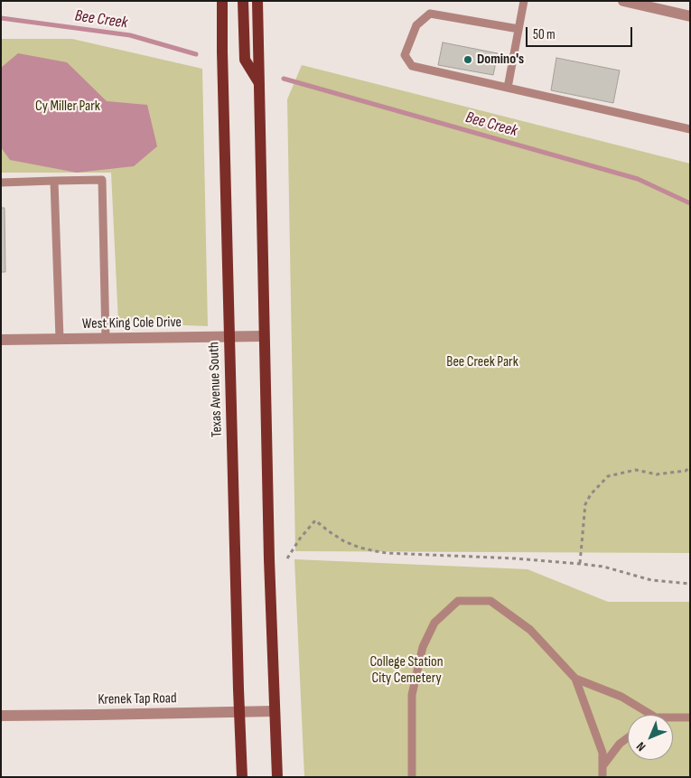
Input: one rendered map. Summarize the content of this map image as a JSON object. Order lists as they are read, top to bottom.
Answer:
{
  "streets": {
    "main road": ["Texas Avenue South"],
    "street": ["West King Cole Drive", "Krenek Tap Road"]
  },
  "crossings": [
    ["West King Cole Drive", "Texas Avenue South"],
    ["Texas Avenue South", "Krenek Tap Road"]
  ],
  "water": ["Bee Creek"],
  "parks": ["Cy Miller Park", "Bee Creek Park", "College Station City Cemetery"],
  "places": ["Domino's"],
  "scale_bar": "50 m",
  "north": "bottom left"
}
